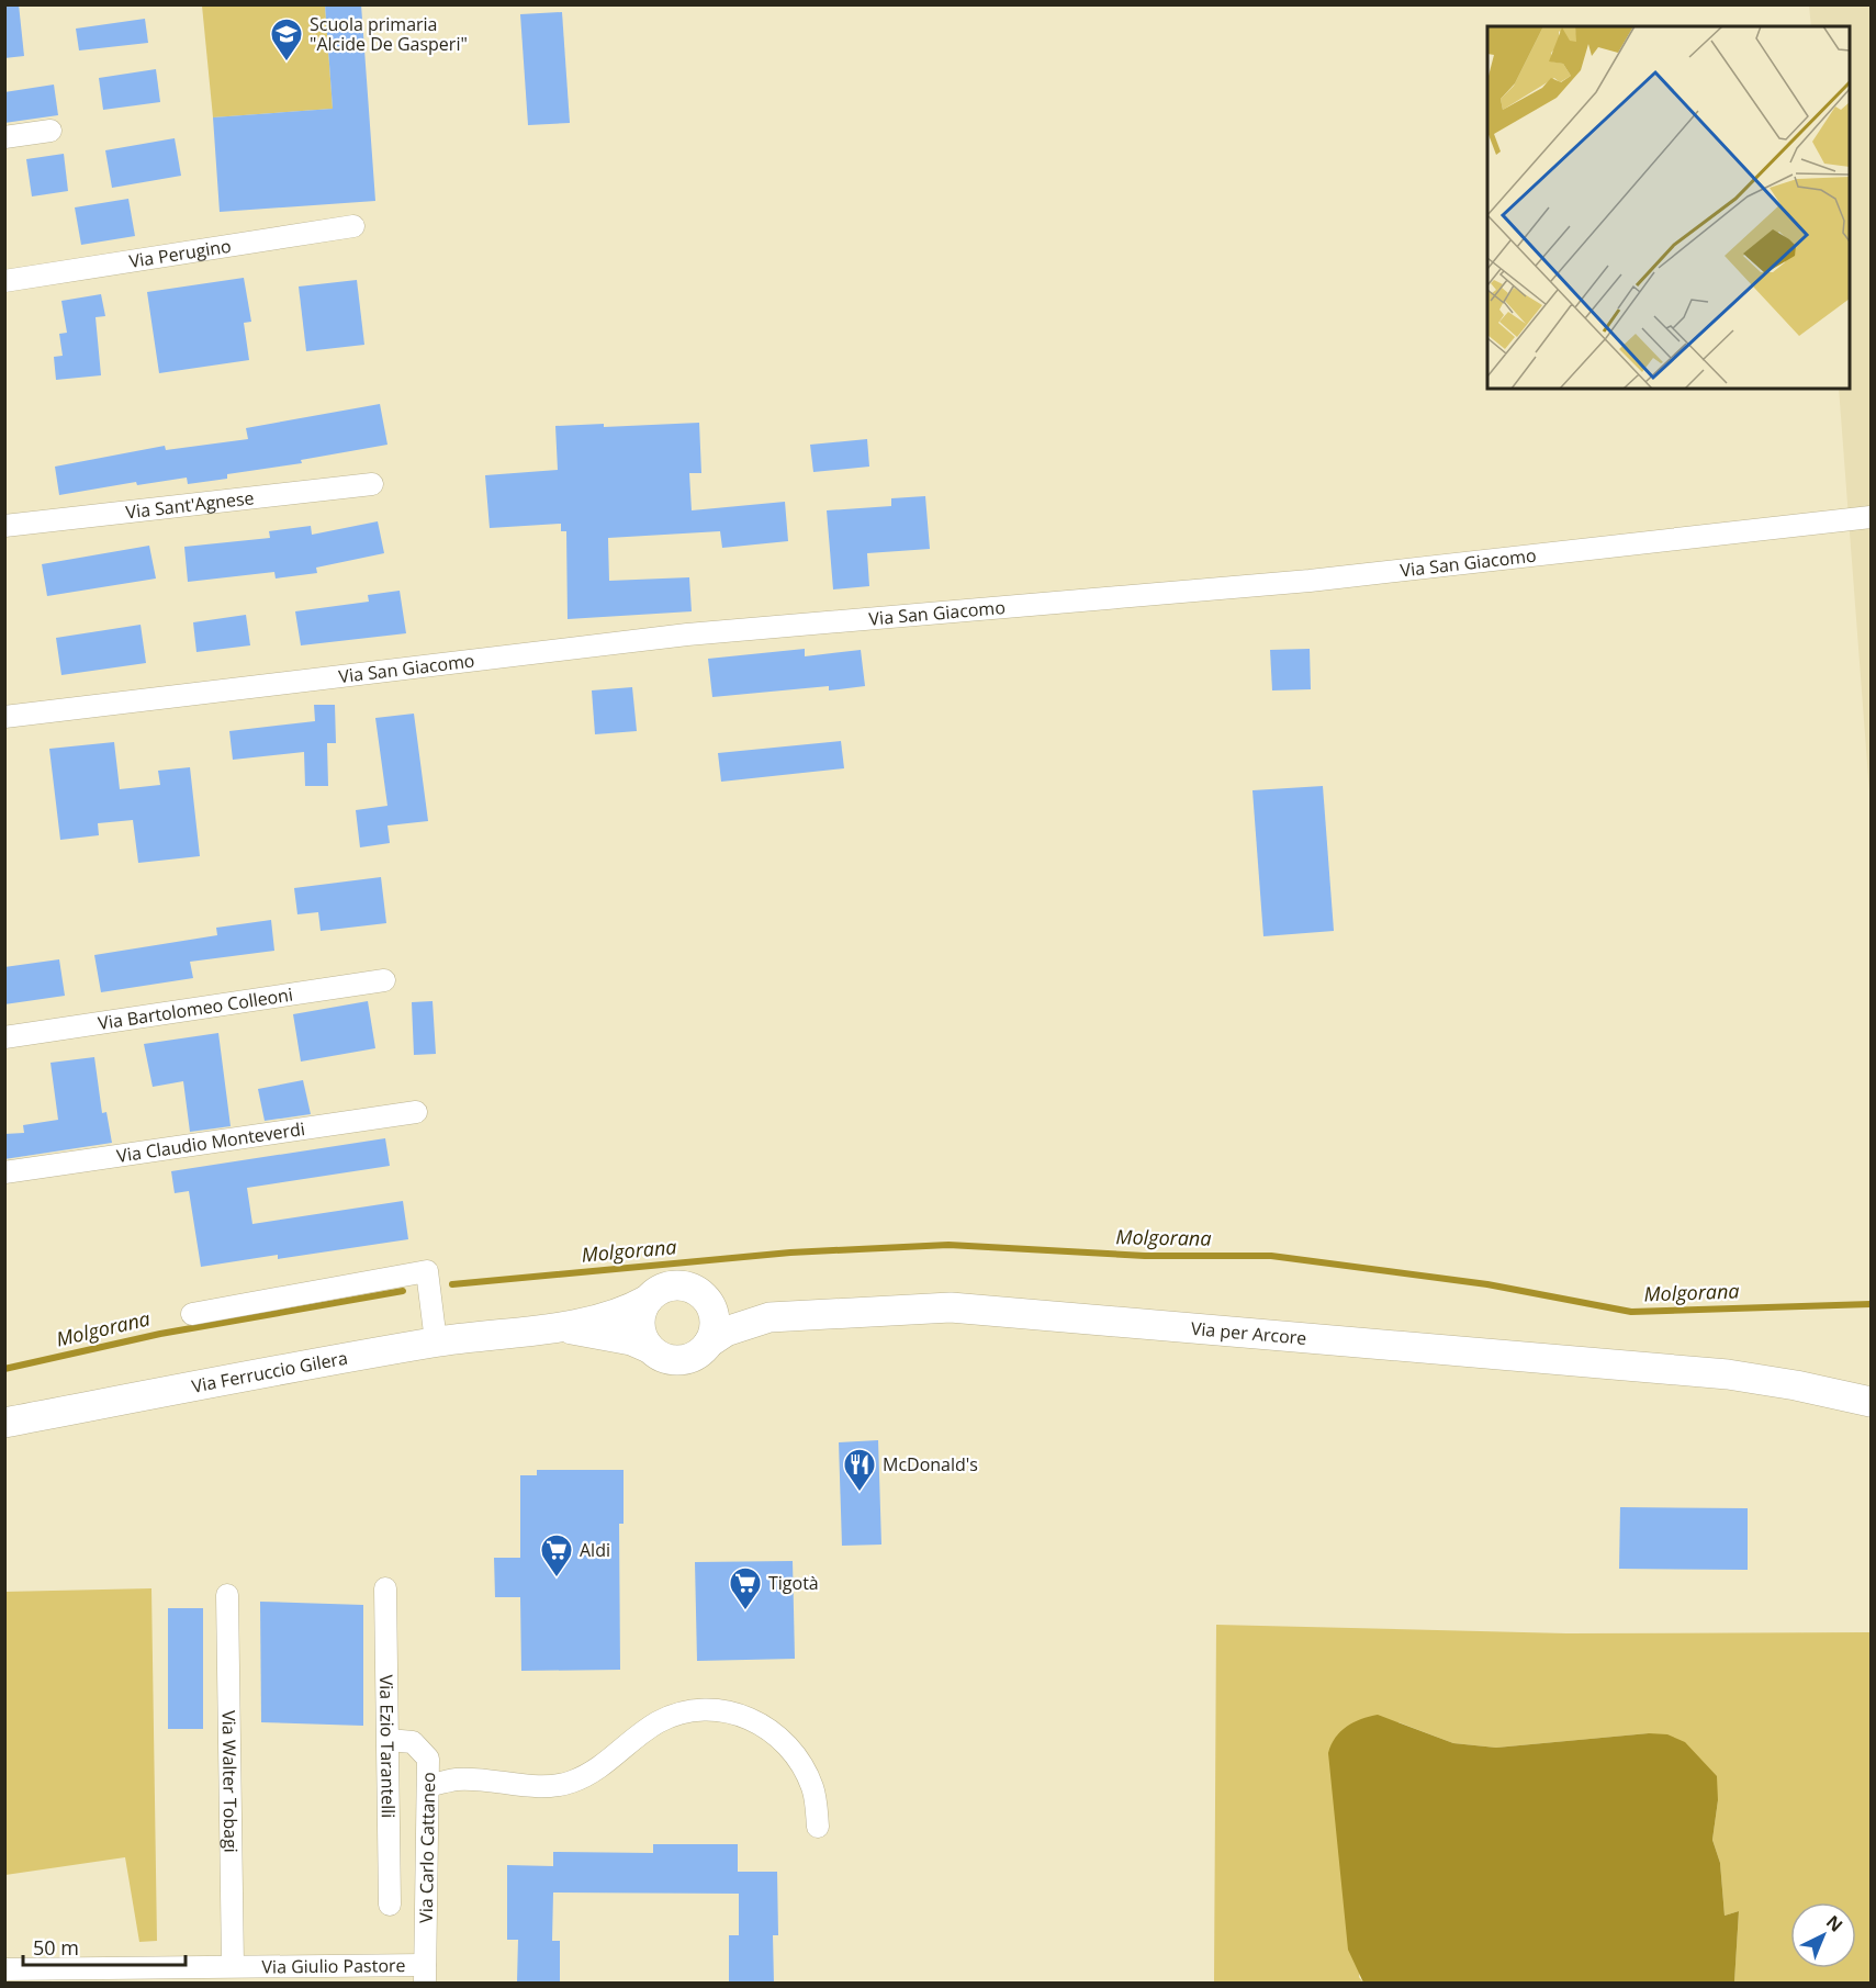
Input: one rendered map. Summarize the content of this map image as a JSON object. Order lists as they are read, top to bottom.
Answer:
{
  "streets": {
    "main road": ["Via per Arcore", "Via Ferruccio Gilera"],
    "street": [
      "Via Perugino",
      "Via Sant'Agnese",
      "Via San Giacomo",
      "Via Bartolomeo Colleoni",
      "Via Claudio Monteverdi",
      "Via Ezio Tarantelli",
      "Via Walter Tobagi",
      "Via Carlo Cattaneo",
      "Via Giulio Pastore"
    ]
  },
  "crossings": [
    ["Via per Arcore", "Via Ferruccio Gilera"],
    ["Via Ezio Tarantelli", "Via Carlo Cattaneo"],
    ["Via Walter Tobagi", "Via Giulio Pastore"],
    ["Via Carlo Cattaneo", "Via Giulio Pastore"]
  ],
  "water": ["Molgorana"],
  "places": {
    "school or university": ["Scuola primaria \"Alcide De Gasperi\""],
    "restaurant": ["McDonald's"],
    "supermarket": ["Aldi", "Tigotà"]
  },
  "scale_bar": "50 m",
  "north": "top right"
}
